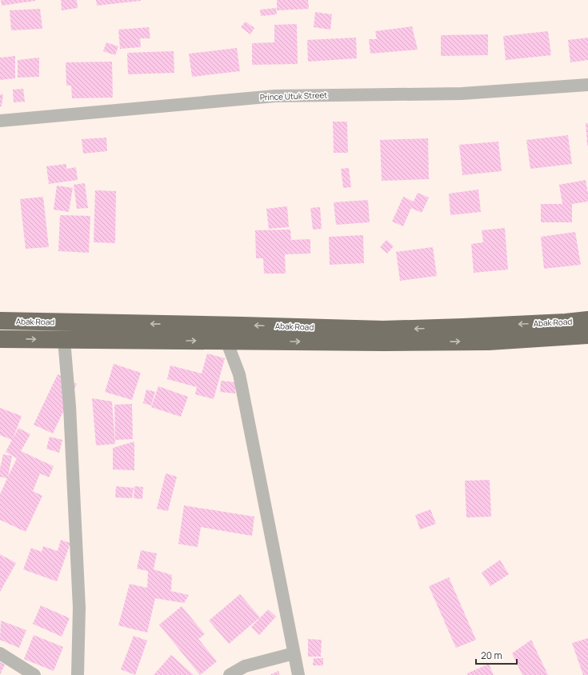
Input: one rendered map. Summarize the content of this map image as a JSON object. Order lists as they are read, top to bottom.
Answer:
{
  "streets": {
    "highway": ["Abak Road"],
    "street": ["Prince Utuk Street"]
  },
  "scale_bar": "20 m"
}
